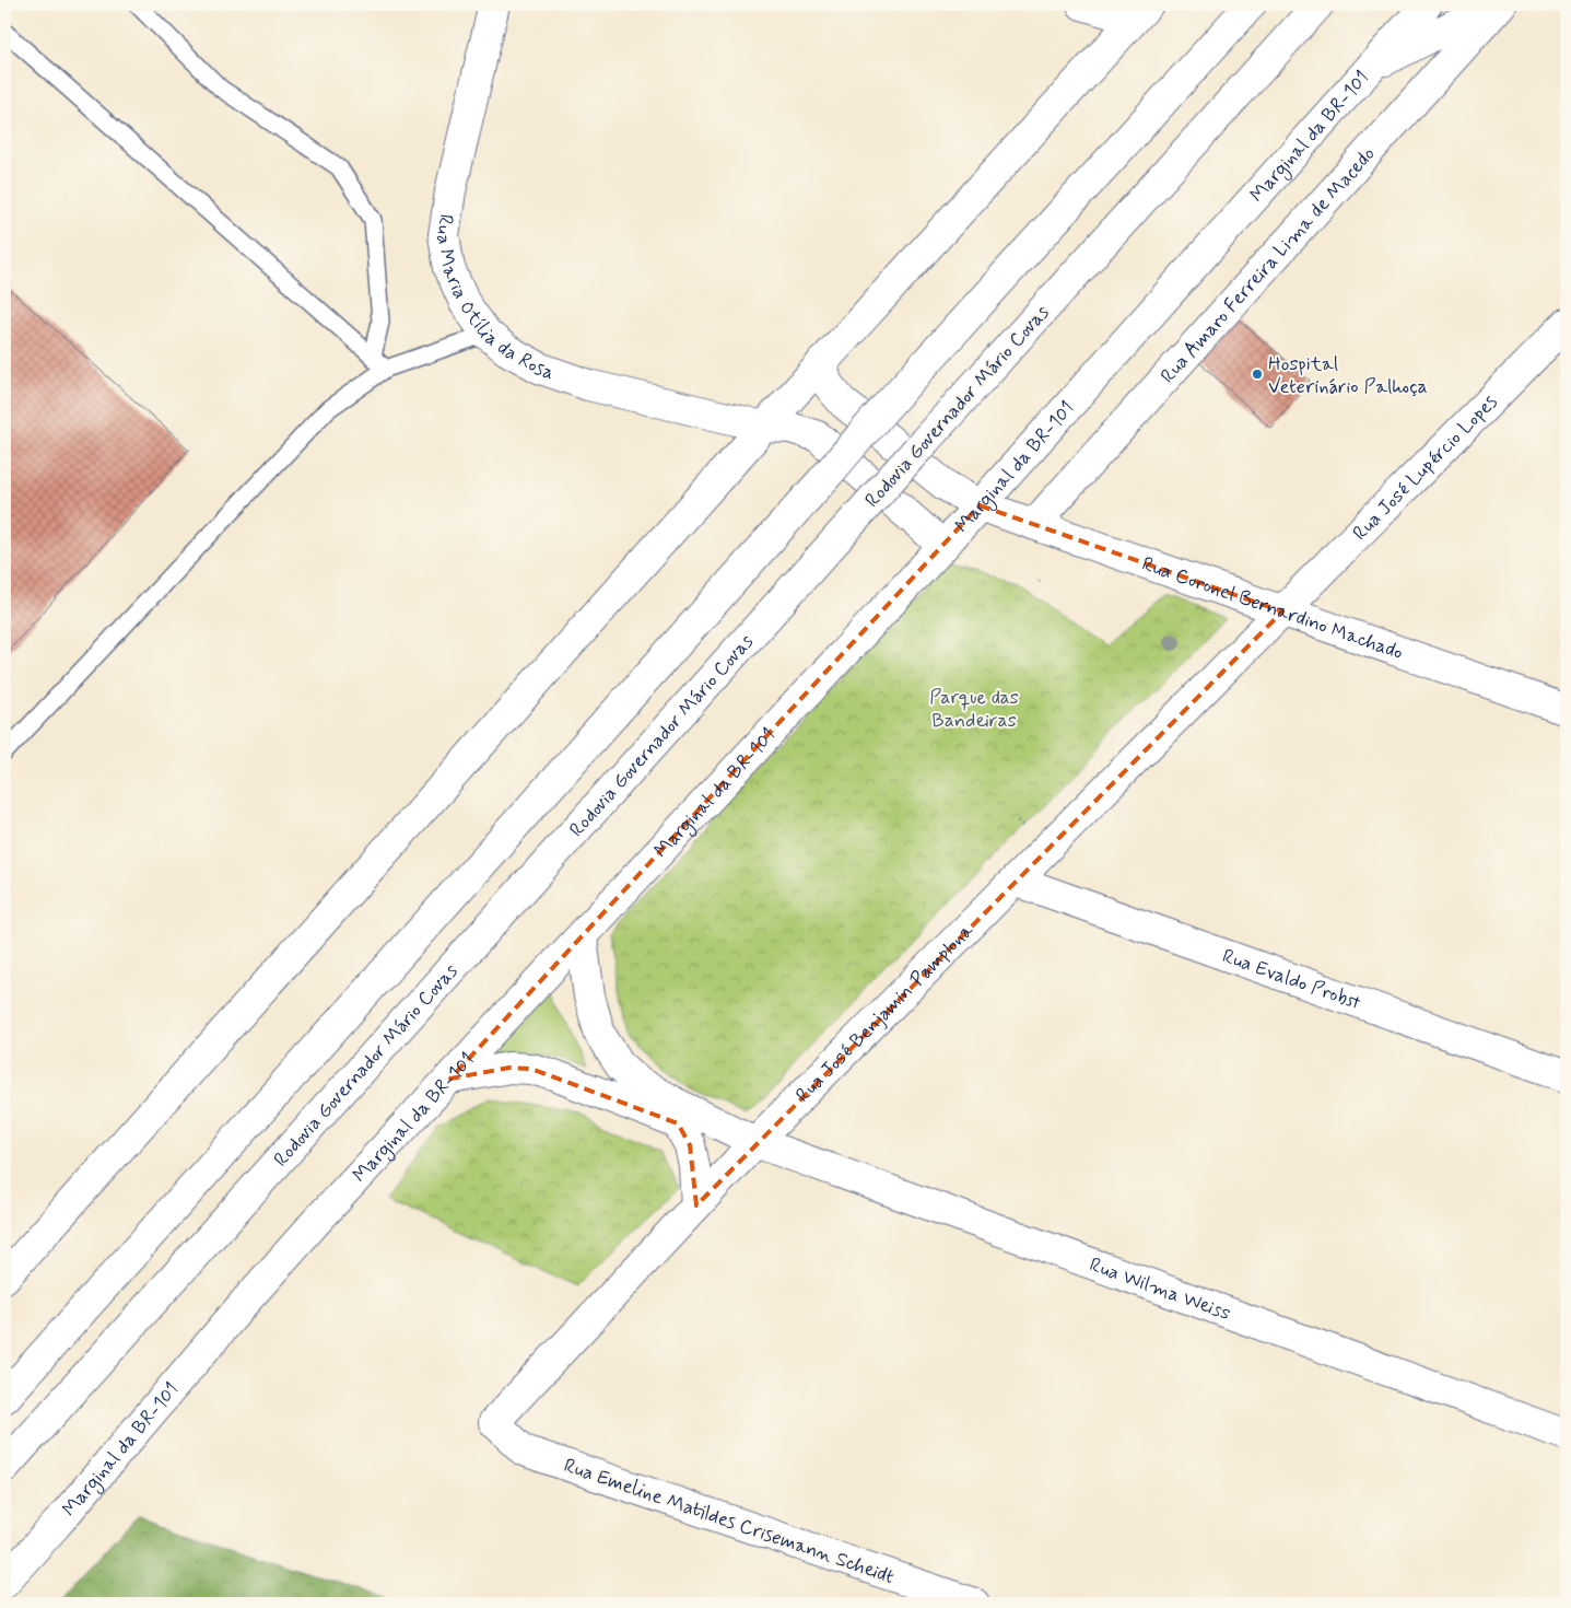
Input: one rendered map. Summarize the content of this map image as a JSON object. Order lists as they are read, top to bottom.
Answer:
{
  "streets": {
    "main road": [
      "Marginal da BR-101",
      "Rua Amaro Ferreira Lima de Macedo",
      "Rua Maria Otília da Rosa",
      "Rodovia Governador Mário Covas",
      "Rua José Lupércio Lopes",
      "Rua Coronel Bernardino Machado",
      "Rua Evaldo Probst",
      "Rua José Benjamin Pamplona",
      "Rua Wilma Weiss",
      "Rua Emeline Matildes Crisemann Scheidt"
    ]
  },
  "crossings": [
    ["Marginal da BR-101", "Rua Maria Otília da Rosa"],
    ["Marginal da BR-101", "Rua Coronel Bernardino Machado"],
    ["Rua Amaro Ferreira Lima de Macedo", "Rua Coronel Bernardino Machado"],
    ["Rua José Lupércio Lopes", "Rua Coronel Bernardino Machado"],
    ["Rua José Lupércio Lopes", "Rua José Benjamin Pamplona"],
    ["Rua Coronel Bernardino Machado", "Rua José Benjamin Pamplona"],
    ["Rua Evaldo Probst", "Rua José Benjamin Pamplona"],
    ["Rua José Benjamin Pamplona", "Rua Wilma Weiss"],
    ["Rua José Benjamin Pamplona", "Rua Emeline Matildes Crisemann Scheidt"]
  ],
  "parks": ["Parque das Bandeiras"],
  "places": ["Hospital Veterinário Palhoça"]
}
